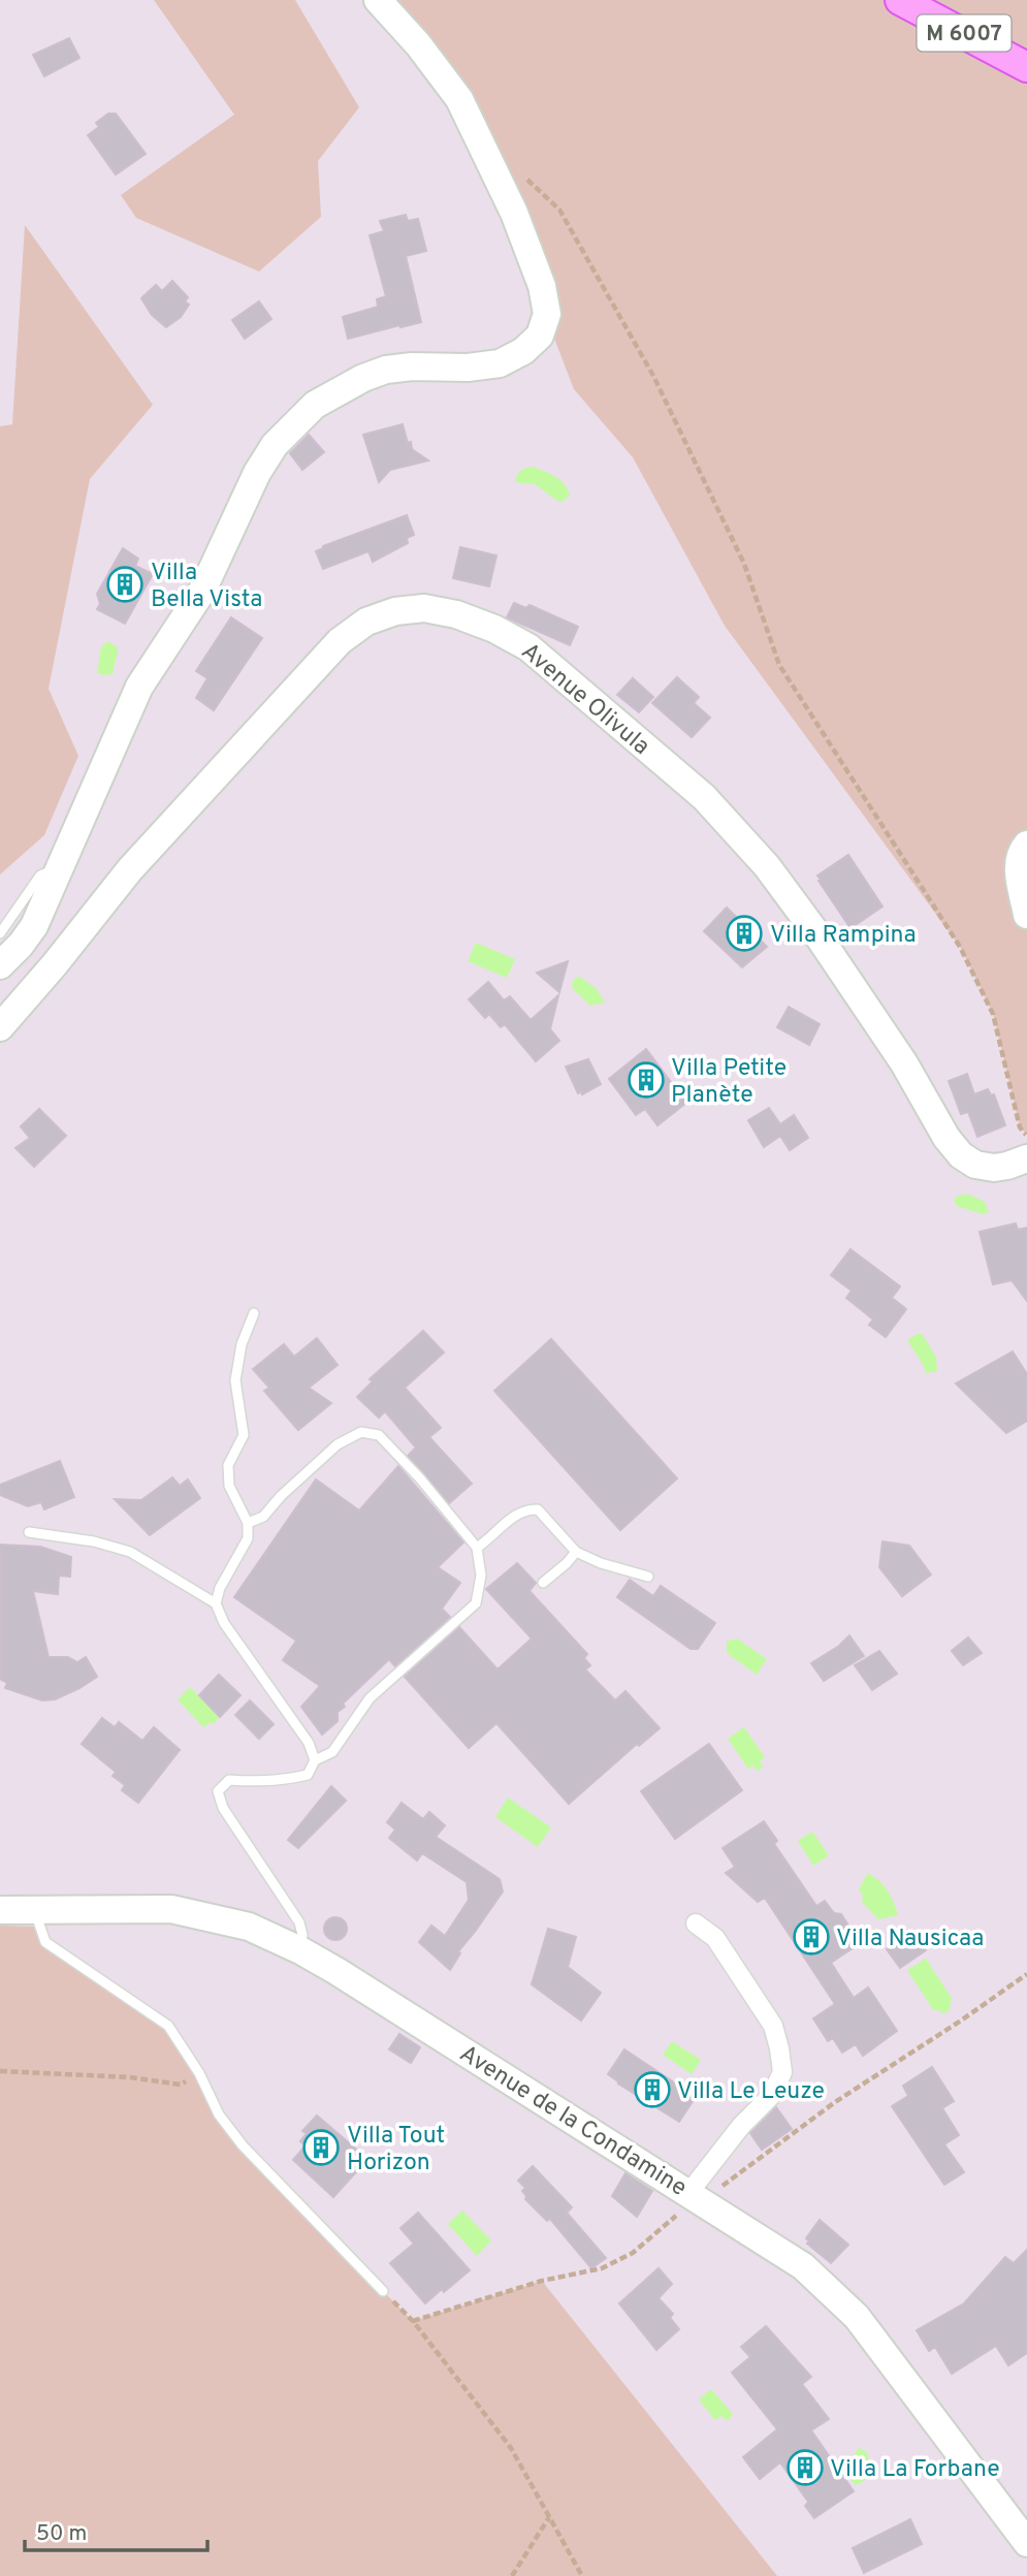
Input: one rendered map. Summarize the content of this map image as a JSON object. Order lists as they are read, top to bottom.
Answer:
{
  "streets": {
    "main road": ["M 6007"],
    "street": ["Avenue Olivula", "Avenue de la Condamine"]
  },
  "places": {
    "building": [
      "Villa Bella Vista",
      "Villa Rampina",
      "Villa Petite Planète",
      "Villa Nausicaa",
      "Villa Le Leuze",
      "Villa Tout Horizon",
      "Villa La Forbane"
    ]
  },
  "scale_bar": "50 m"
}
